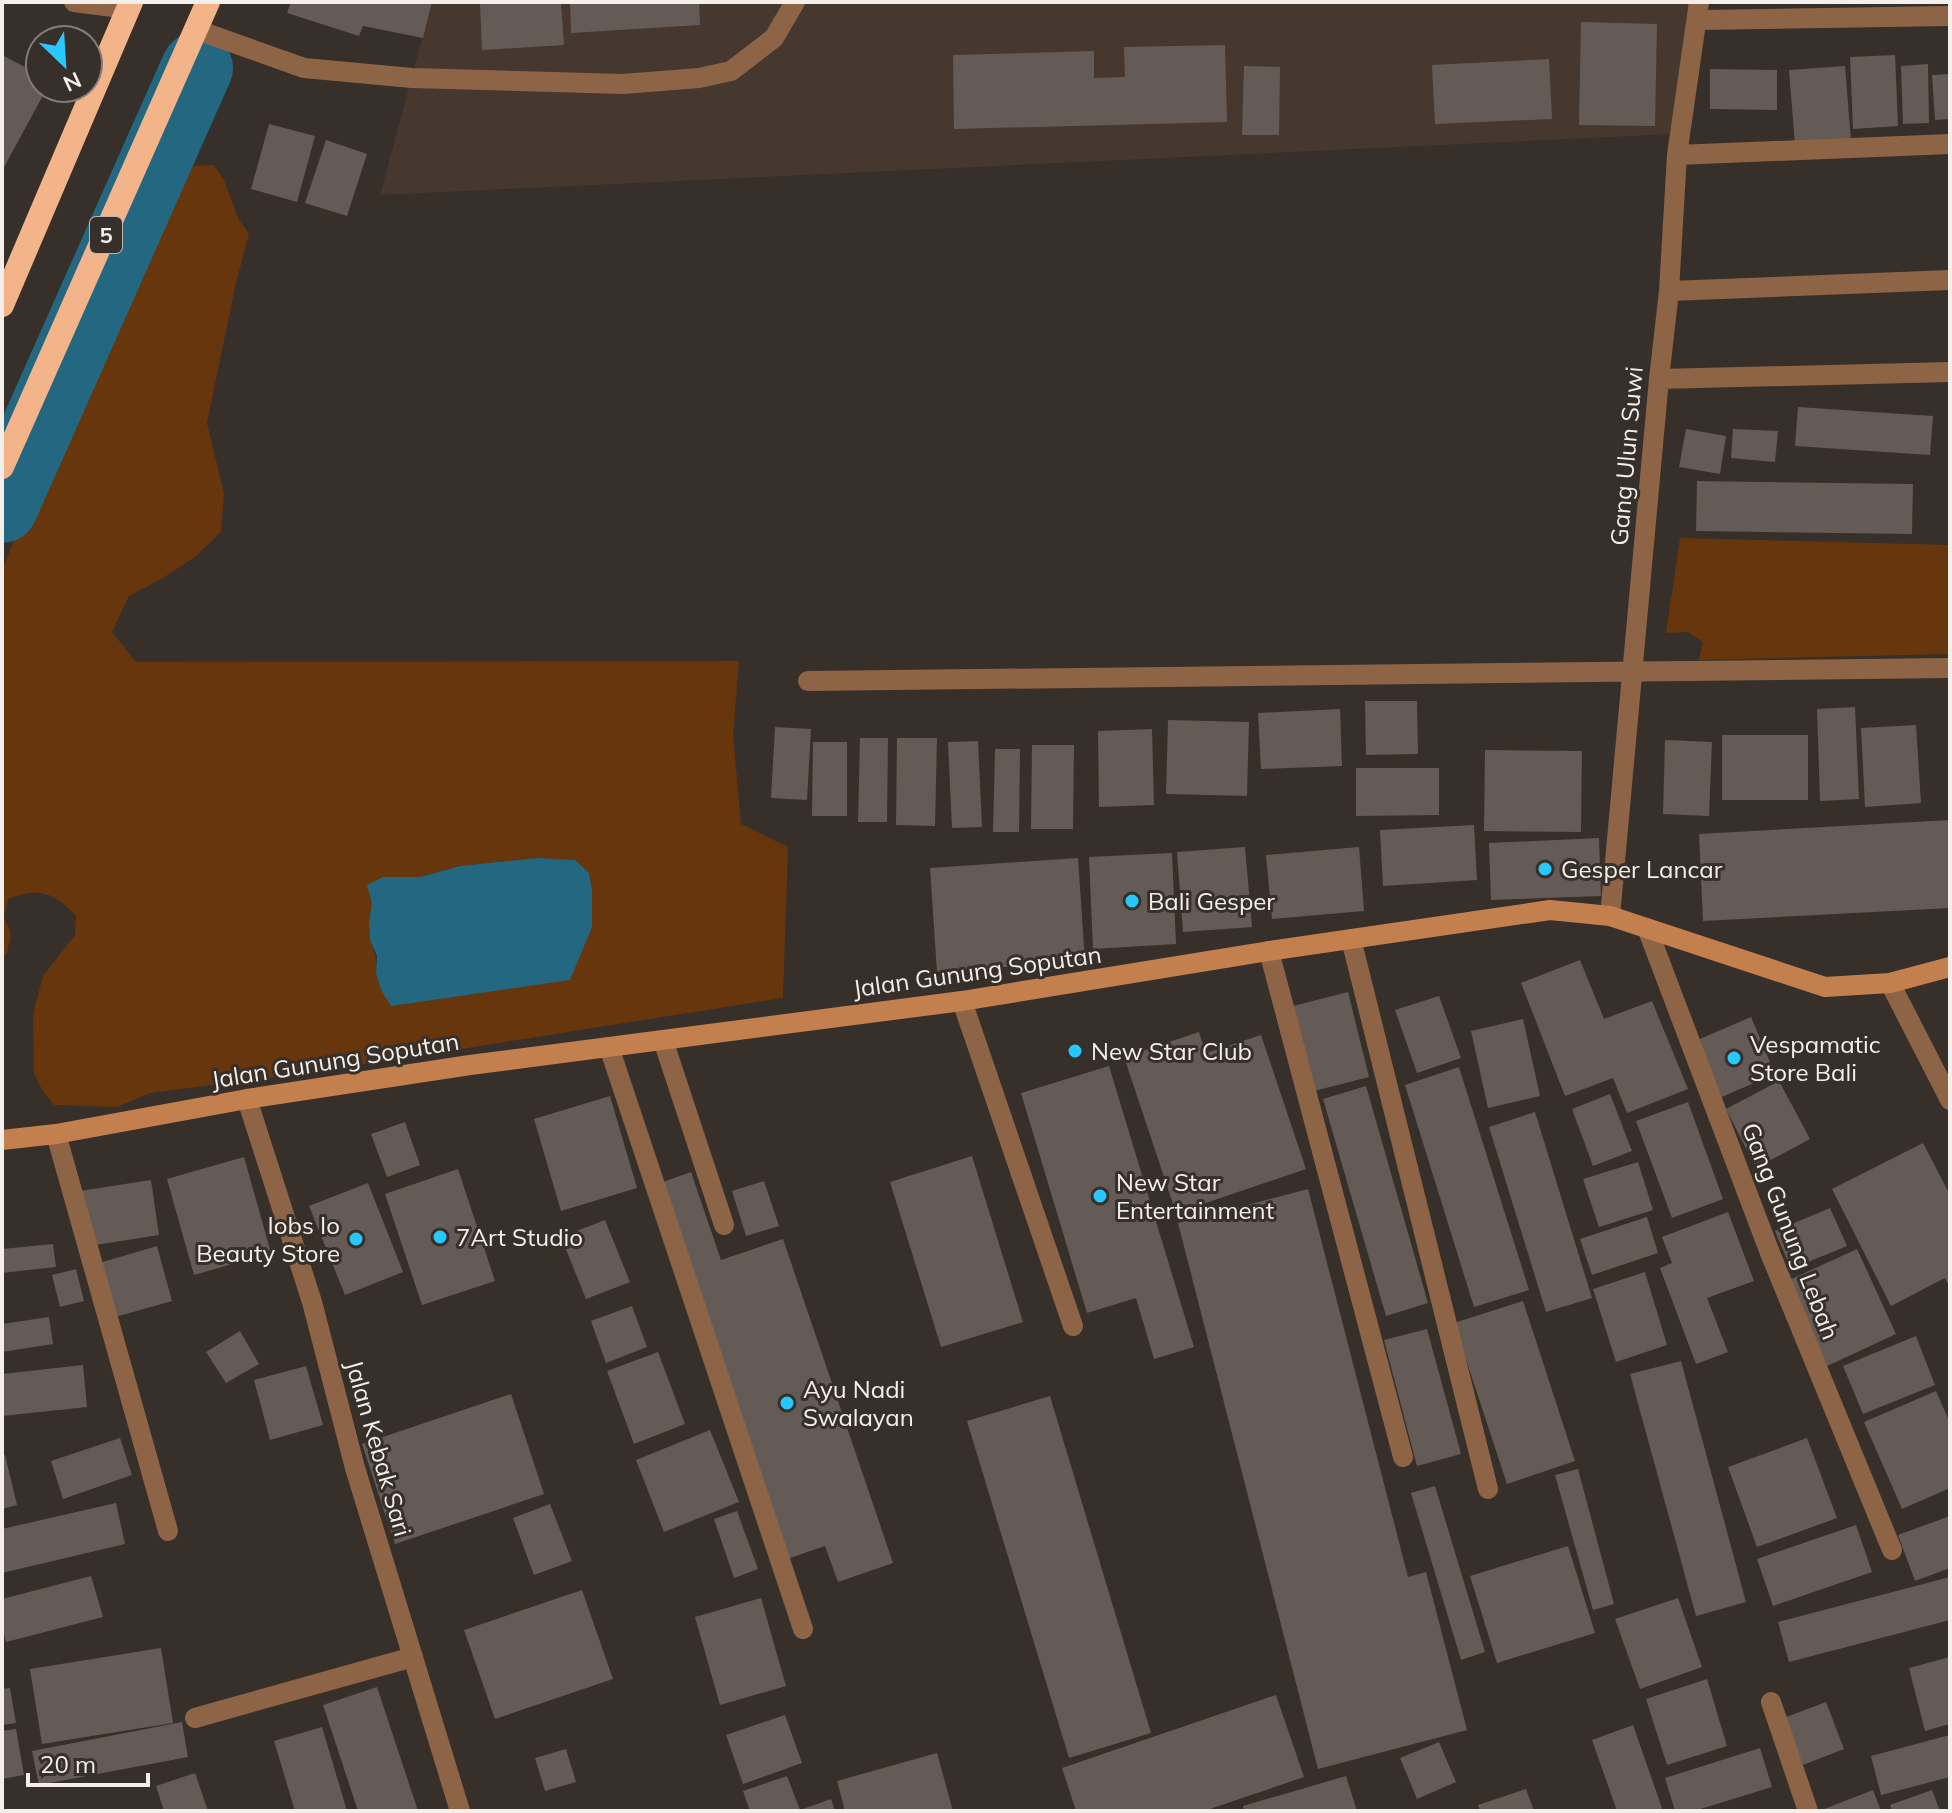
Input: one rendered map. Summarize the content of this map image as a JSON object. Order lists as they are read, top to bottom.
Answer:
{
  "streets": {
    "highway": ["5"],
    "main road": ["Jalan Gunung Soputan"],
    "street": ["Gang Ulun Suwi", "Gang Gunung Lebah", "Jalan Kebak Sari"]
  },
  "crossings": [
    ["Gang Ulun Suwi", "Jalan Gunung Soputan"],
    ["Jalan Gunung Soputan", "Gang Gunung Lebah"],
    ["Jalan Gunung Soputan", "Jalan Kebak Sari"]
  ],
  "places": [
    "Gesper Lancar",
    "Bali Gesper",
    "New Star Club",
    "Vespamatic Store Bali",
    "New Star Entertainment",
    "7Art Studio",
    "Iobs Io Beauty Store",
    "Ayu Nadi Swalayan"
  ],
  "scale_bar": "20 m",
  "north": "bottom right"
}
